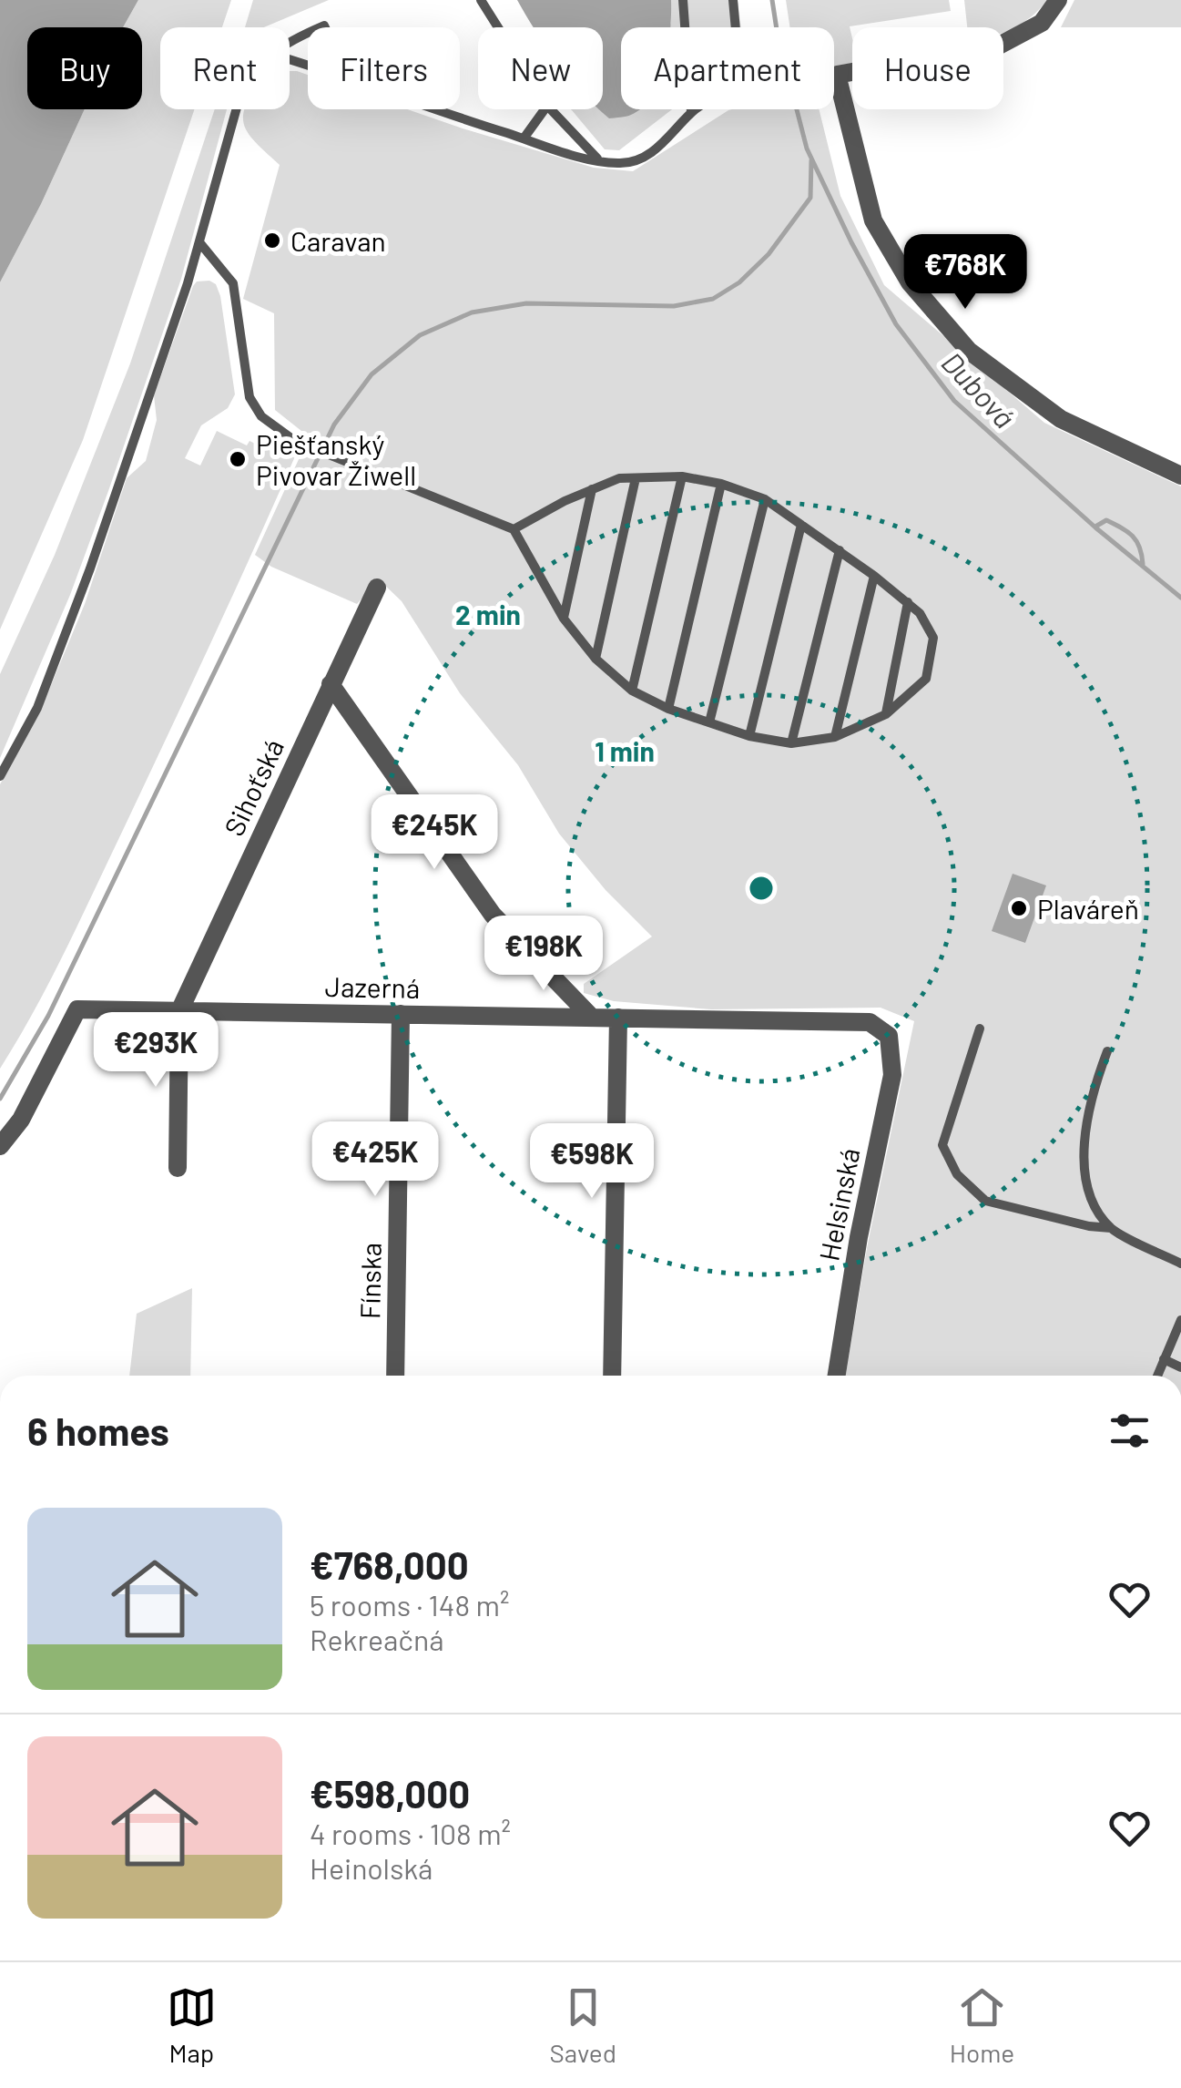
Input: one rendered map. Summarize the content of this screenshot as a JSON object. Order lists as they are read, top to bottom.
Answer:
{
  "streets": {
    "street": [
      "Sihoťská",
      "Jazerná",
      "Helsinská",
      "Fínska"
    ]
  },
  "crossings": [
    ["Sihoťská", "Jazerná"],
    ["Jazerná", "Helsinská"],
    ["Jazerná", "Fínska"]
  ],
  "water": ["Dubová"],
  "places": ["Caravan", "Piešťanský Pivovar Žiwell", "Plaváreň"],
  "page": {
    "chip": [
      "Buy",
      "Rent",
      "Filters",
      "New",
      "Apartment",
      "House"
    ],
    "price": [
      "€768K",
      "€245K",
      "€198K",
      "€293K",
      "€425K",
      "€598K"
    ],
    "heading": "6 homes",
    "list": [
      {
        "name": "€768,000",
        "note": "5 rooms · 148 m² · Rekreačná"
      },
      {
        "name": "€598,000",
        "note": "4 rooms · 108 m² · Heinolská"
      }
    ],
    "tabs": ["Map", "Saved", "Home"]
  },
  "rings": ["2 min", "1 min"]
}
